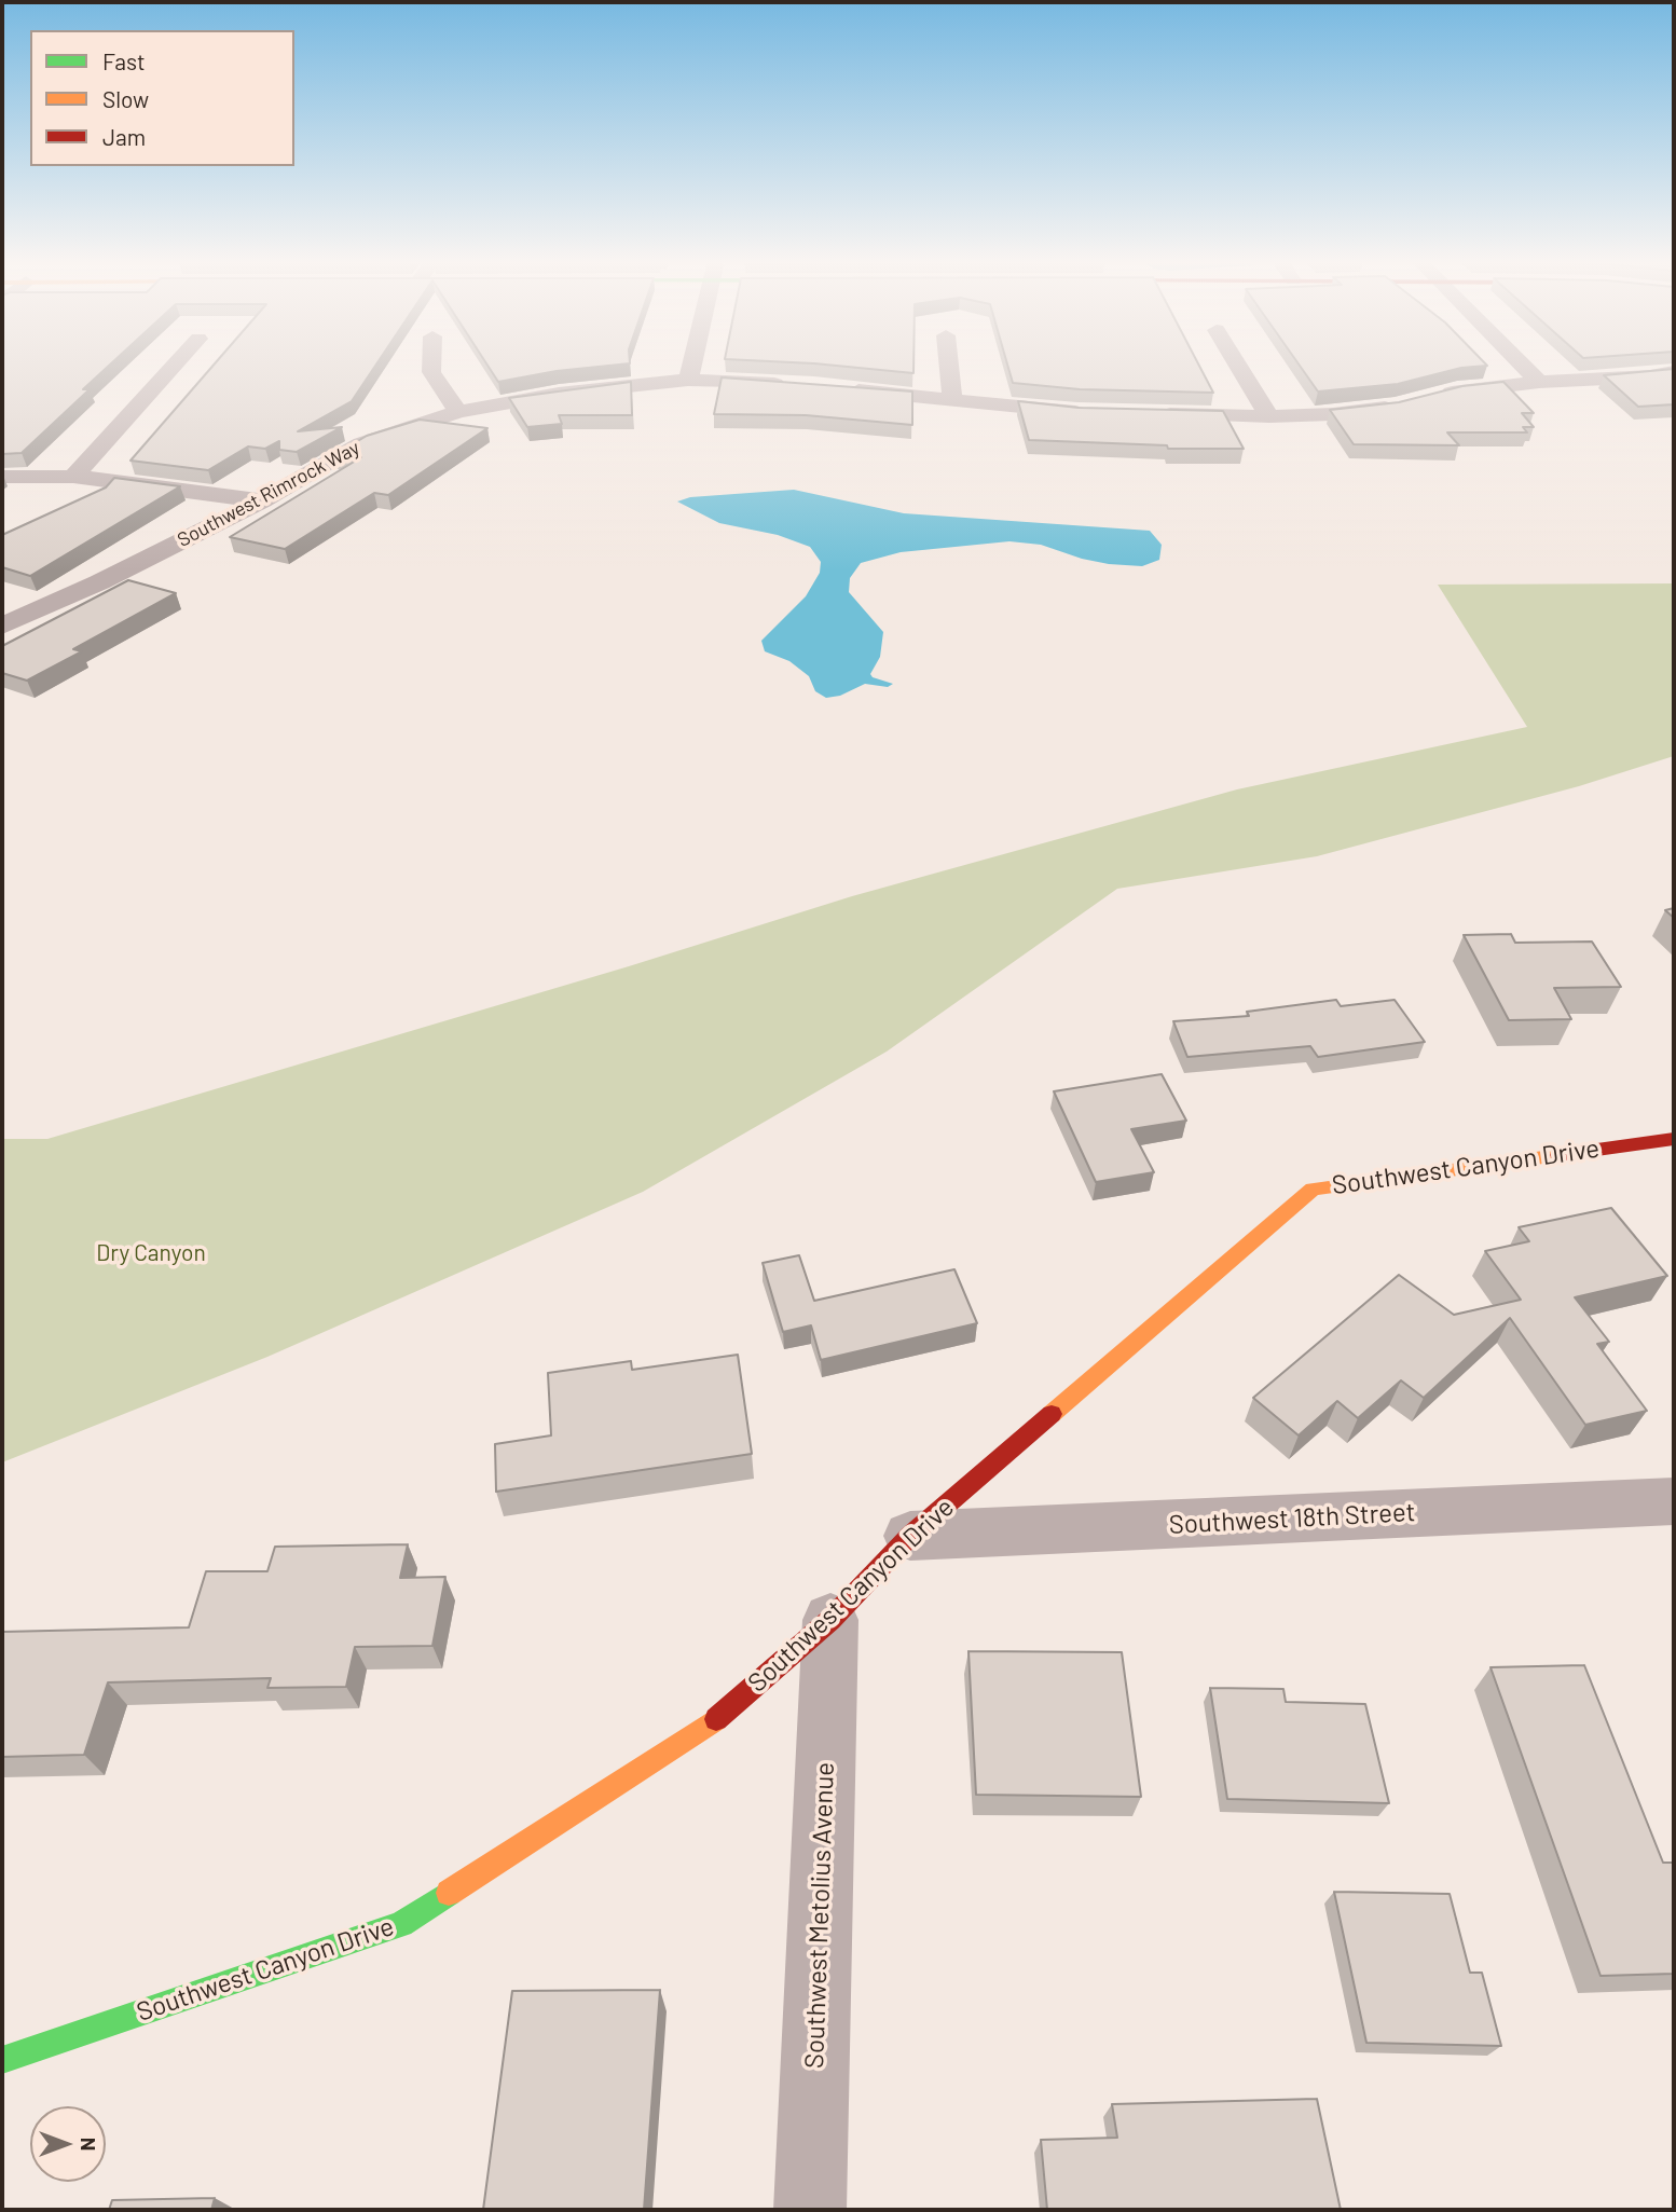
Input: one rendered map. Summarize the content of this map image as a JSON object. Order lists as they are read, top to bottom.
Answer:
{
  "streets": {
    "street": [
      "Southwest Rimrock Way",
      "Southwest Canyon Drive",
      "Southwest 18th Street",
      "Southwest Metolius Avenue"
    ]
  },
  "crossings": [
    ["Southwest Canyon Drive", "Southwest 18th Street"],
    ["Southwest Canyon Drive", "Southwest Metolius Avenue"]
  ],
  "parks": ["Dry Canyon"],
  "legend": ["Fast", "Slow", "Jam"],
  "north": "right"
}
